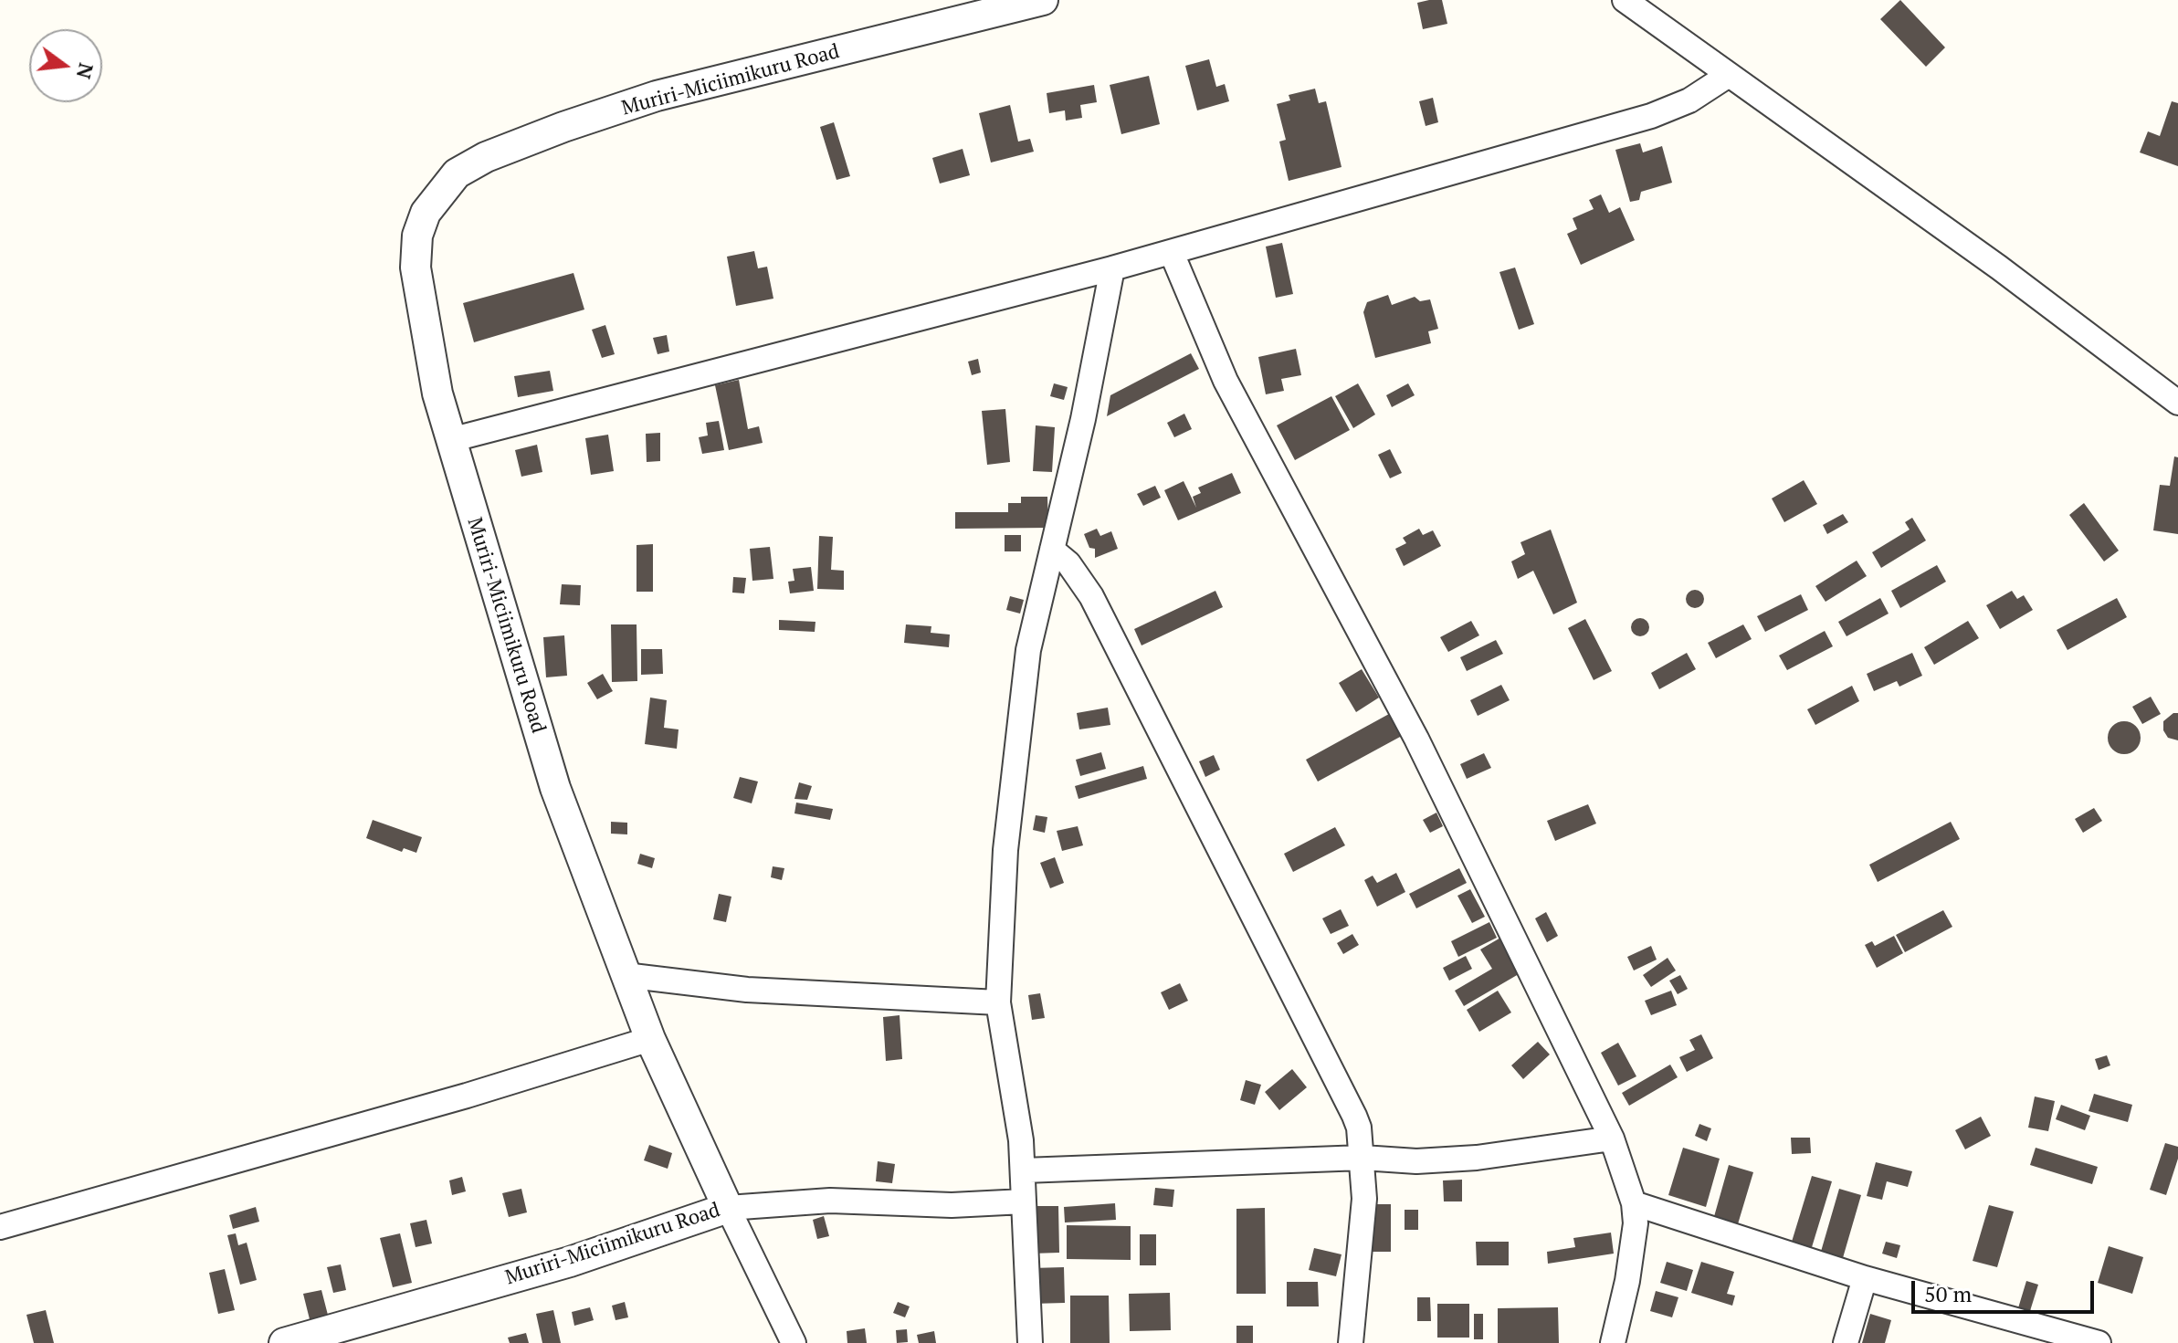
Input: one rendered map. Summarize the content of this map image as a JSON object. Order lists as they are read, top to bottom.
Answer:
{
  "streets": {
    "street": ["Muriri-Miciimikuru Road"]
  },
  "scale_bar": "50 m",
  "north": "right"
}
